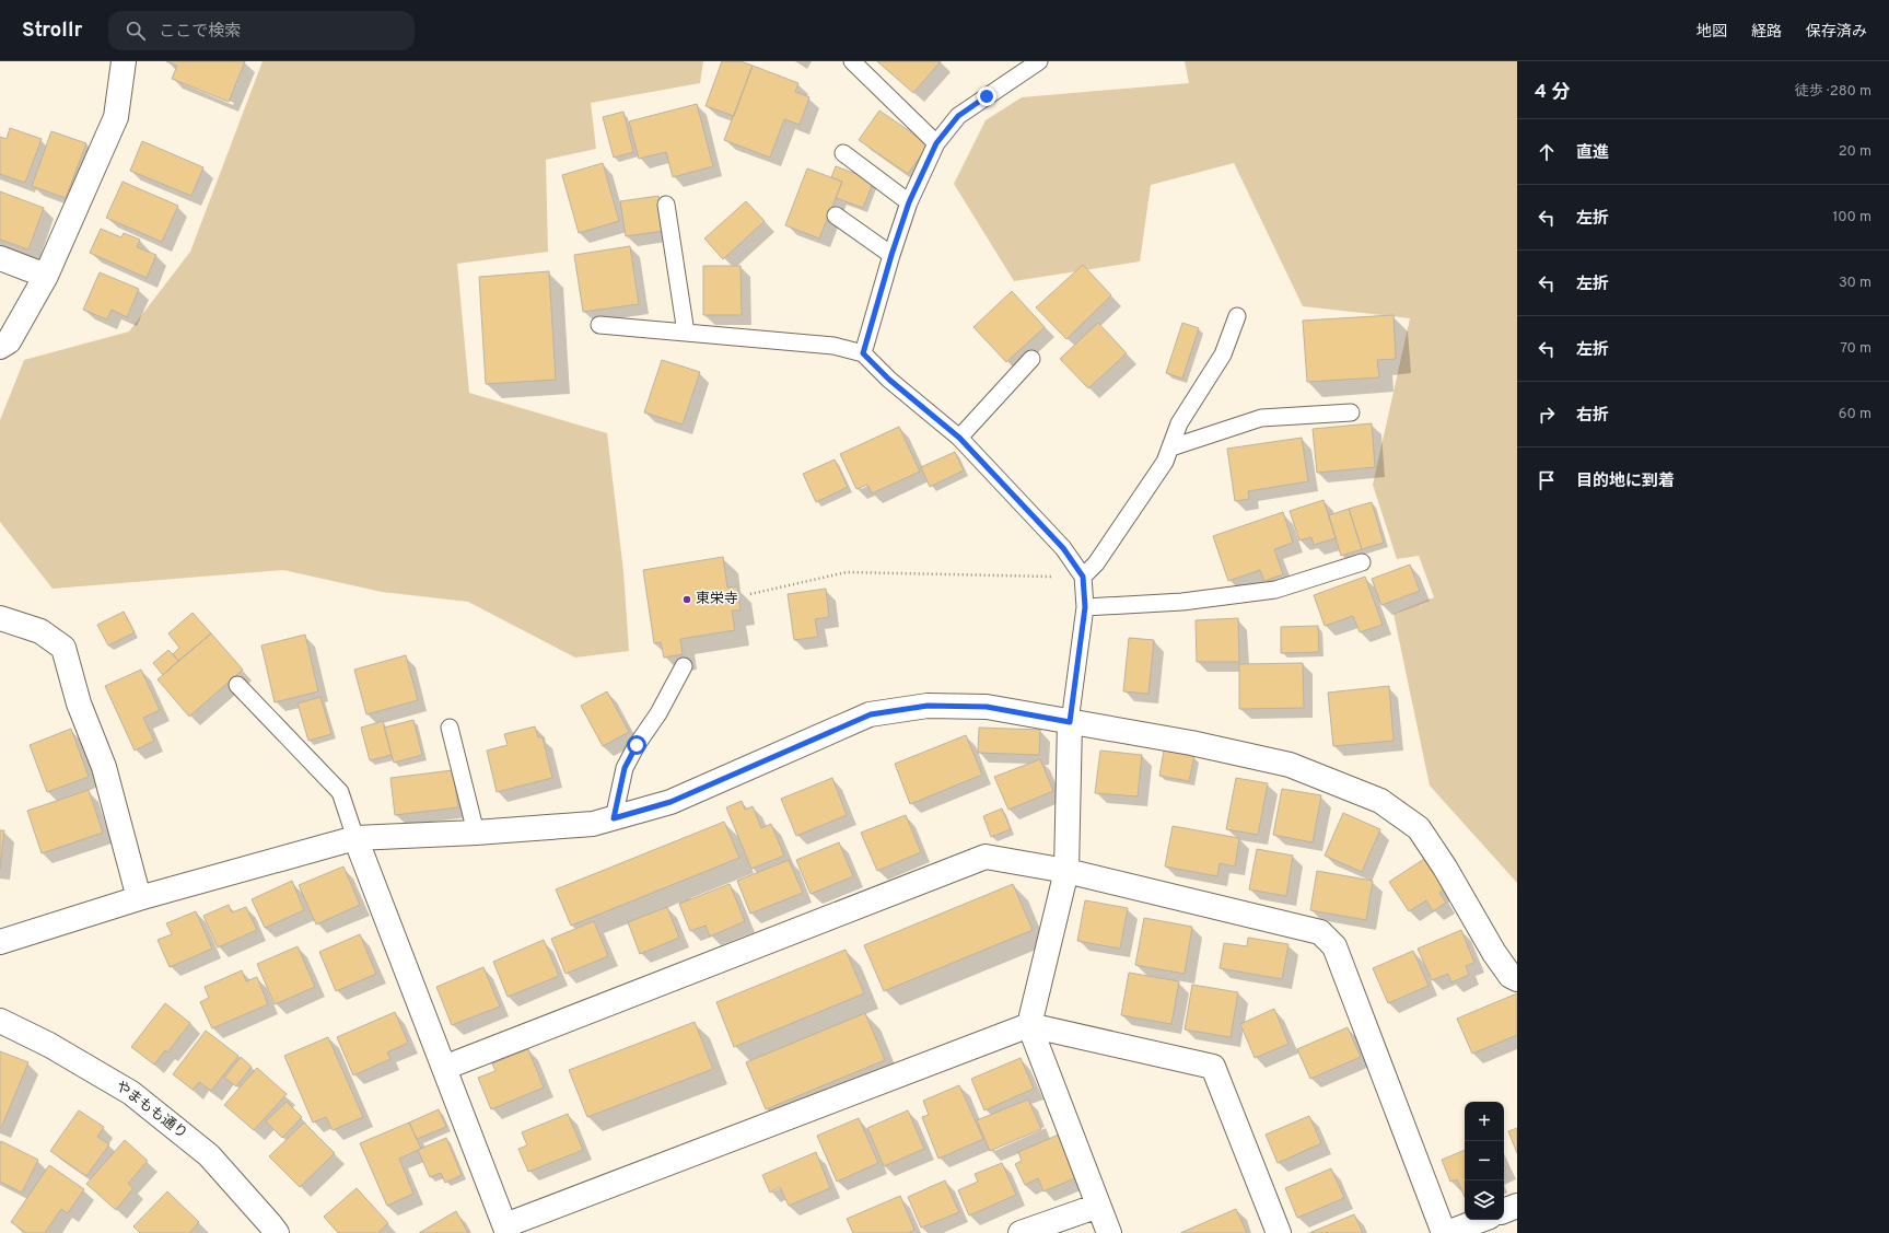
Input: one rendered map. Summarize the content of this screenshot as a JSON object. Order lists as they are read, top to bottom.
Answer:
{
  "streets": {
    "street": ["やまもも通り"]
  },
  "places": ["東栄寺"],
  "page": {
    "header": "Strollr",
    "search": "ここで検索",
    "nav": ["地図", "経路", "保存済み"],
    "heading": ["4 分", "徒歩 · 280 m"],
    "list": [
      ["直進", "20 m"],
      ["左折", "100 m"],
      ["左折", "30 m"],
      ["左折", "70 m"],
      ["右折", "60 m"],
      "目的地に到着"
    ],
    "map_buttons": ["+", "−"]
  }
}
